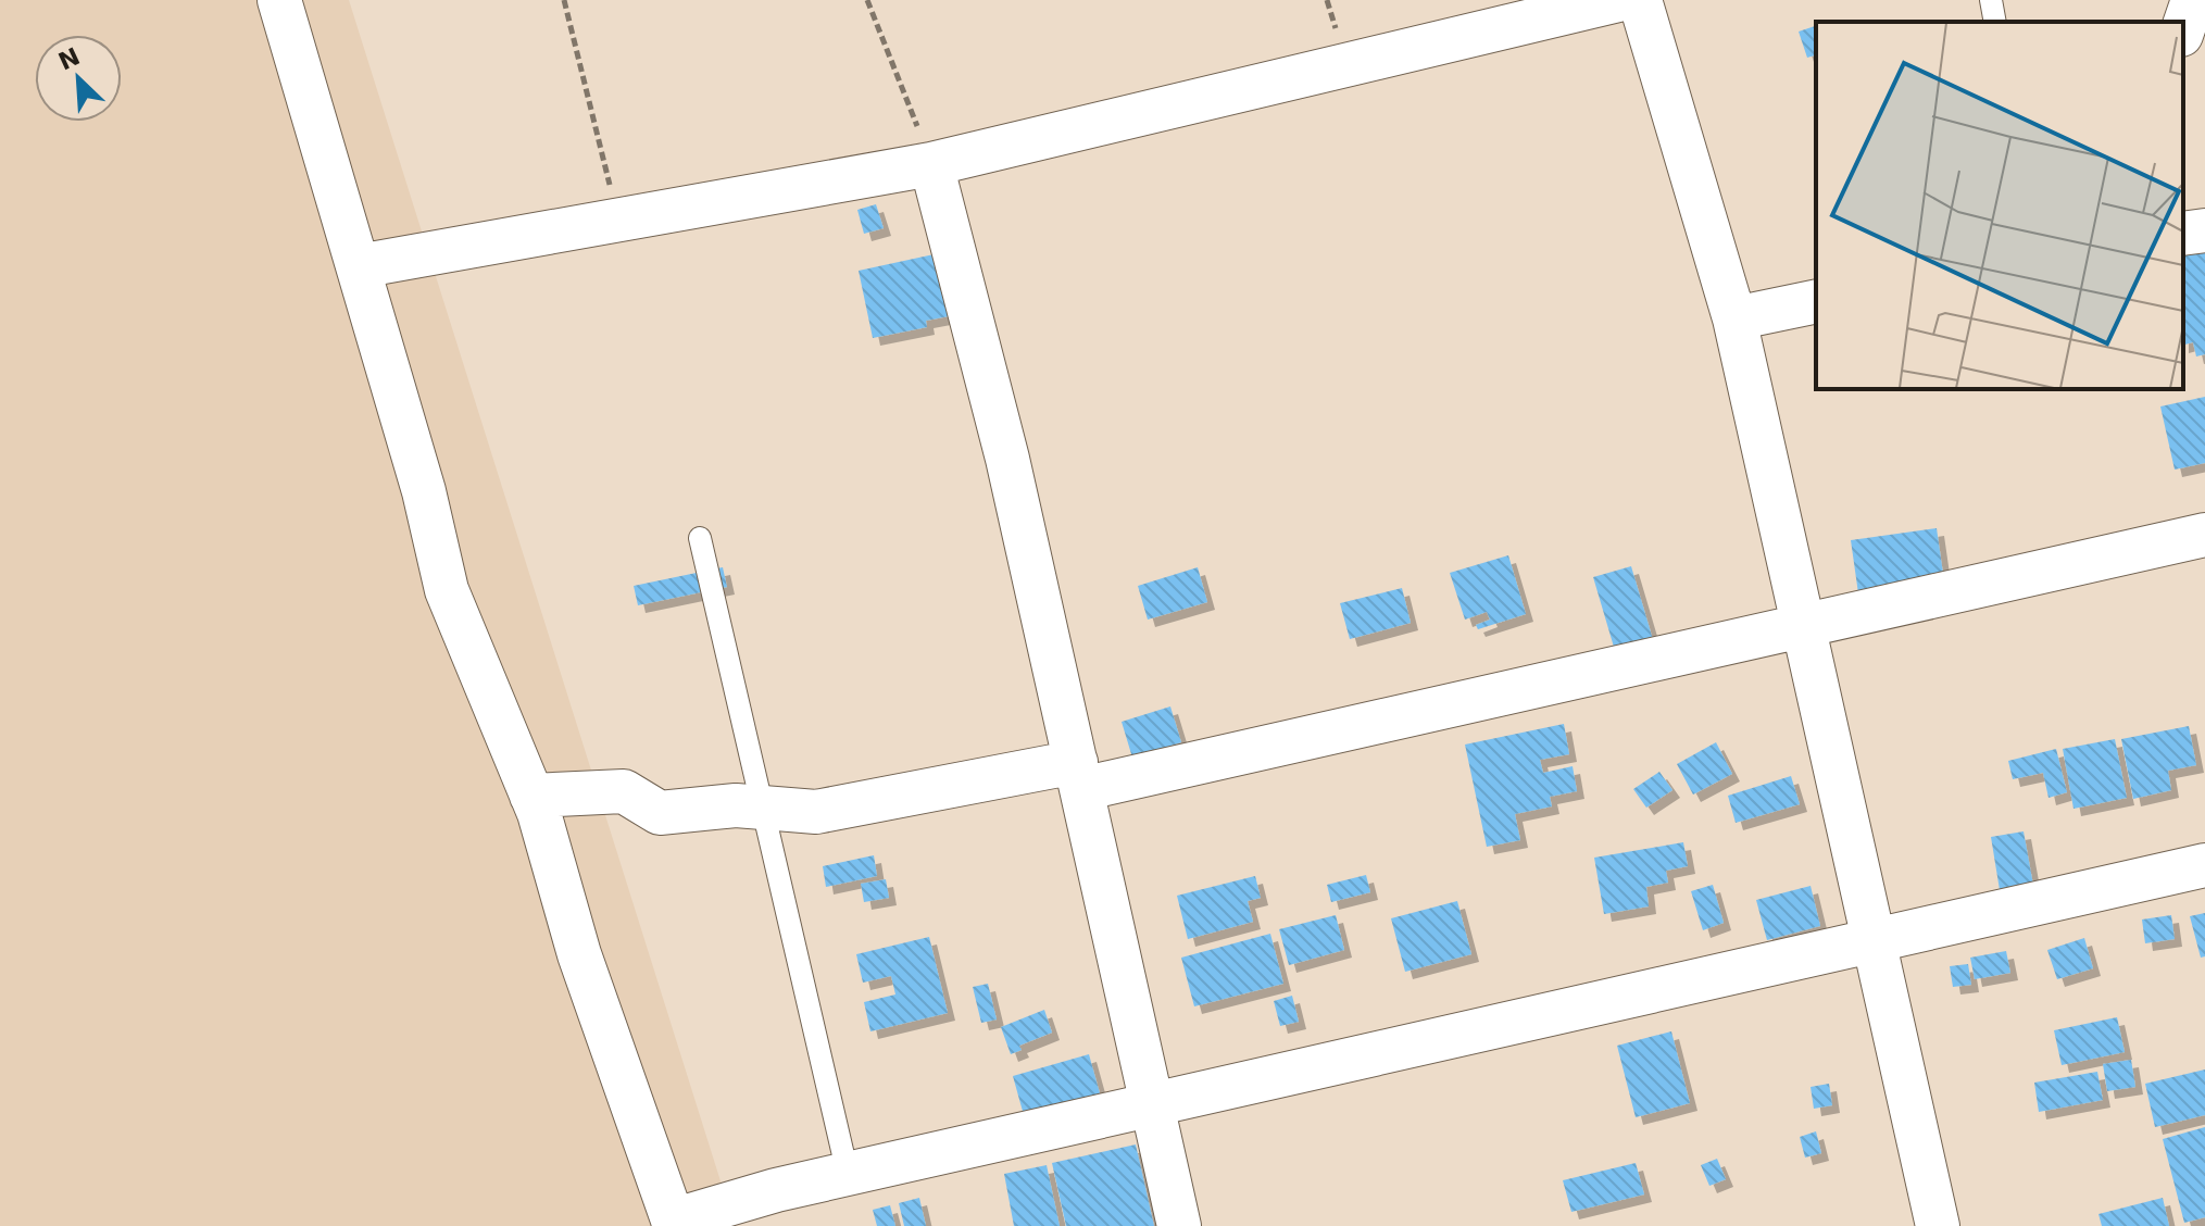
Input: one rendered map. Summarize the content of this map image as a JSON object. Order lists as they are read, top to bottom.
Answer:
{
  "north": "top left"
}
